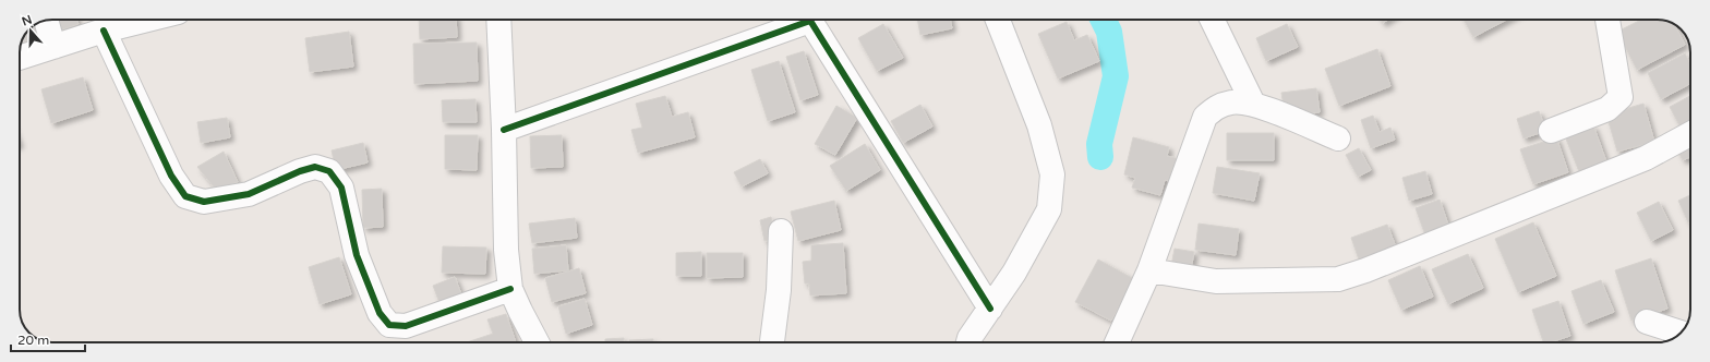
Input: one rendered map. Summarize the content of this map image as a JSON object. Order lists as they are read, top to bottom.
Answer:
{
  "scale_bar": "20 m",
  "north": "top"
}
